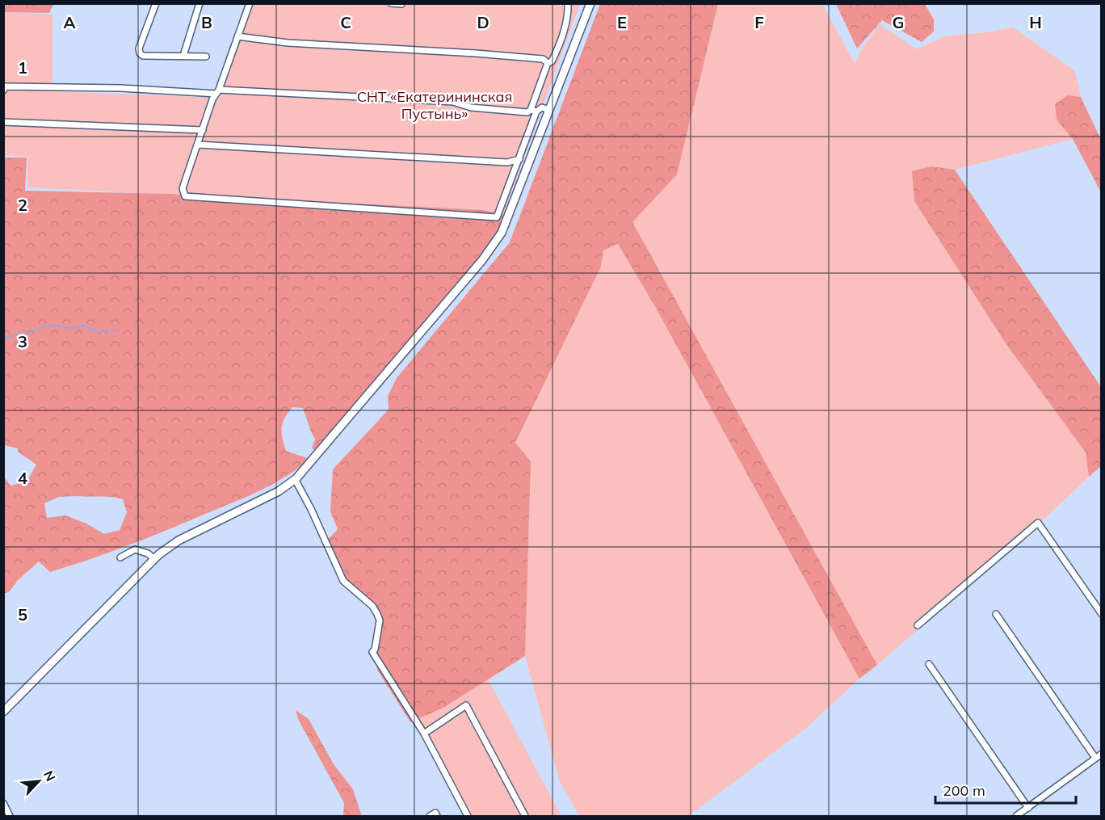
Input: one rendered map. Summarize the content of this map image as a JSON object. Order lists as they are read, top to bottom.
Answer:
{
  "parks": ["СНТ «Екатерининская Пустынь»"],
  "scale_bar": "200 m",
  "north": "top right",
  "grid": {
    "columns": [
      "A",
      "B",
      "C",
      "D",
      "E",
      "F",
      "G",
      "H"
    ],
    "rows": [
      "1",
      "2",
      "3",
      "4",
      "5"
    ]
  }
}
